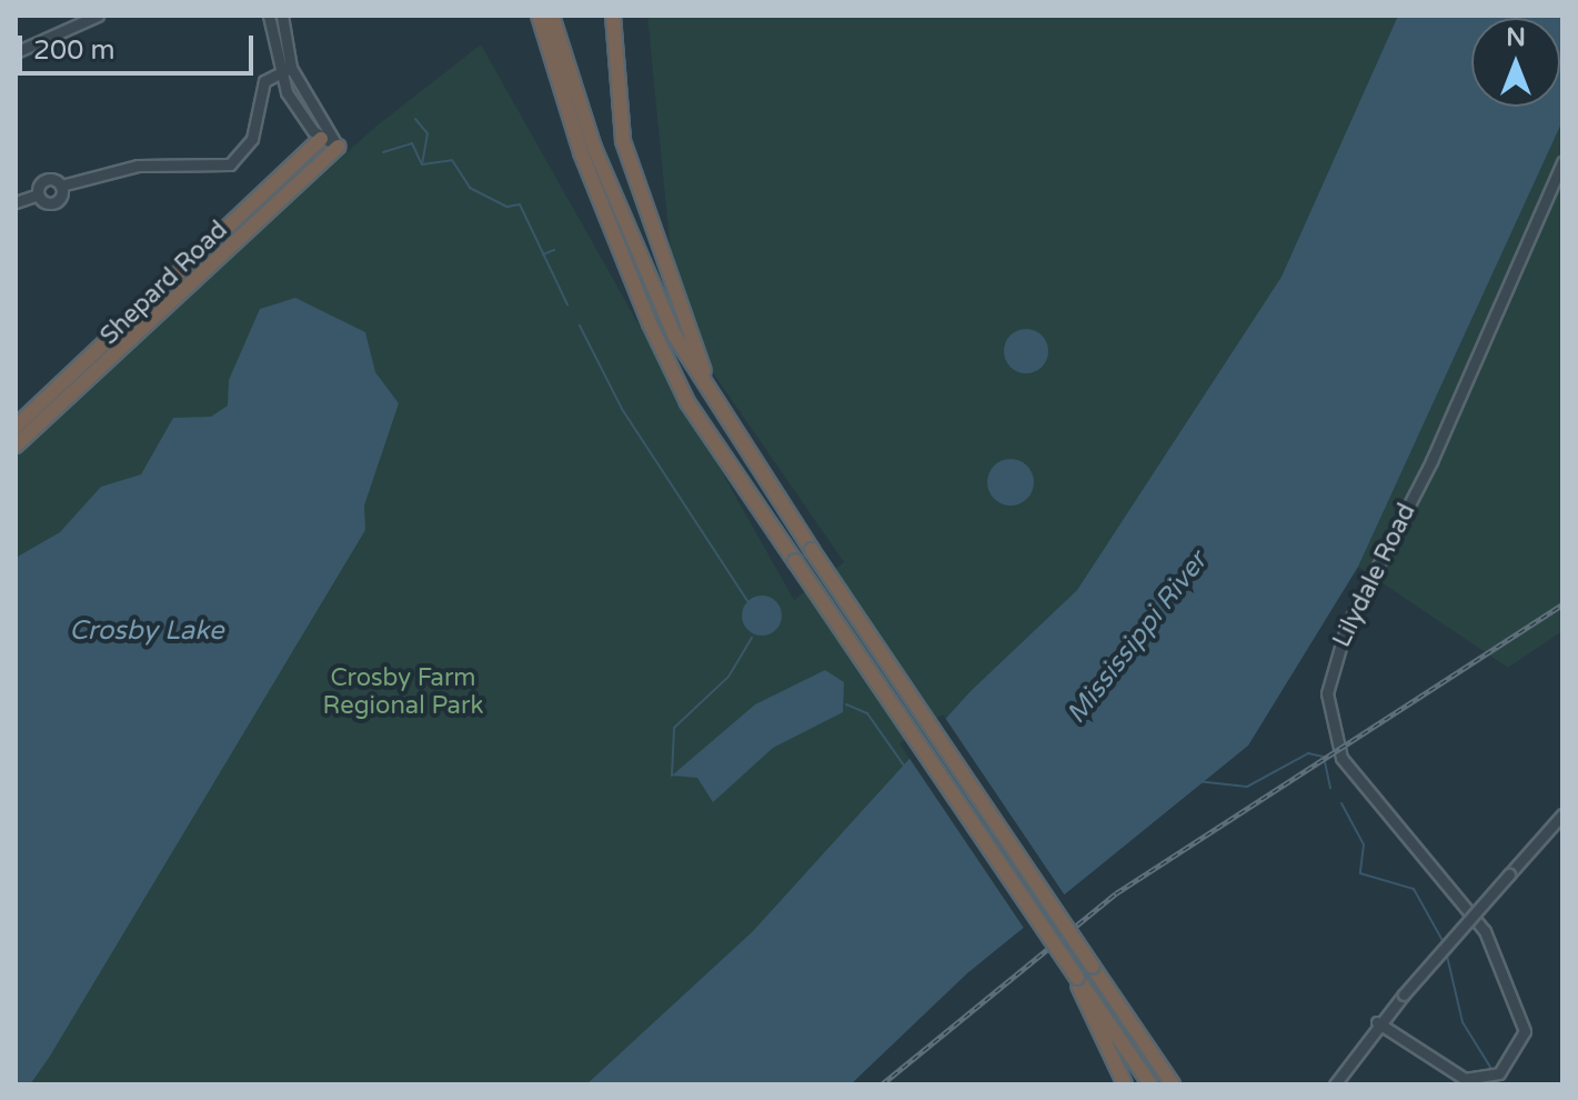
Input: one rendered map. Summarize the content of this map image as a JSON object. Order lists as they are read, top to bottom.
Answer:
{
  "streets": {
    "highway": ["Shepard Road"],
    "street": ["Lilydale Road"]
  },
  "water": ["Crosby Lake", "Mississippi River"],
  "parks": ["Crosby Farm Regional Park"],
  "scale_bar": "200 m",
  "north": "top"
}
